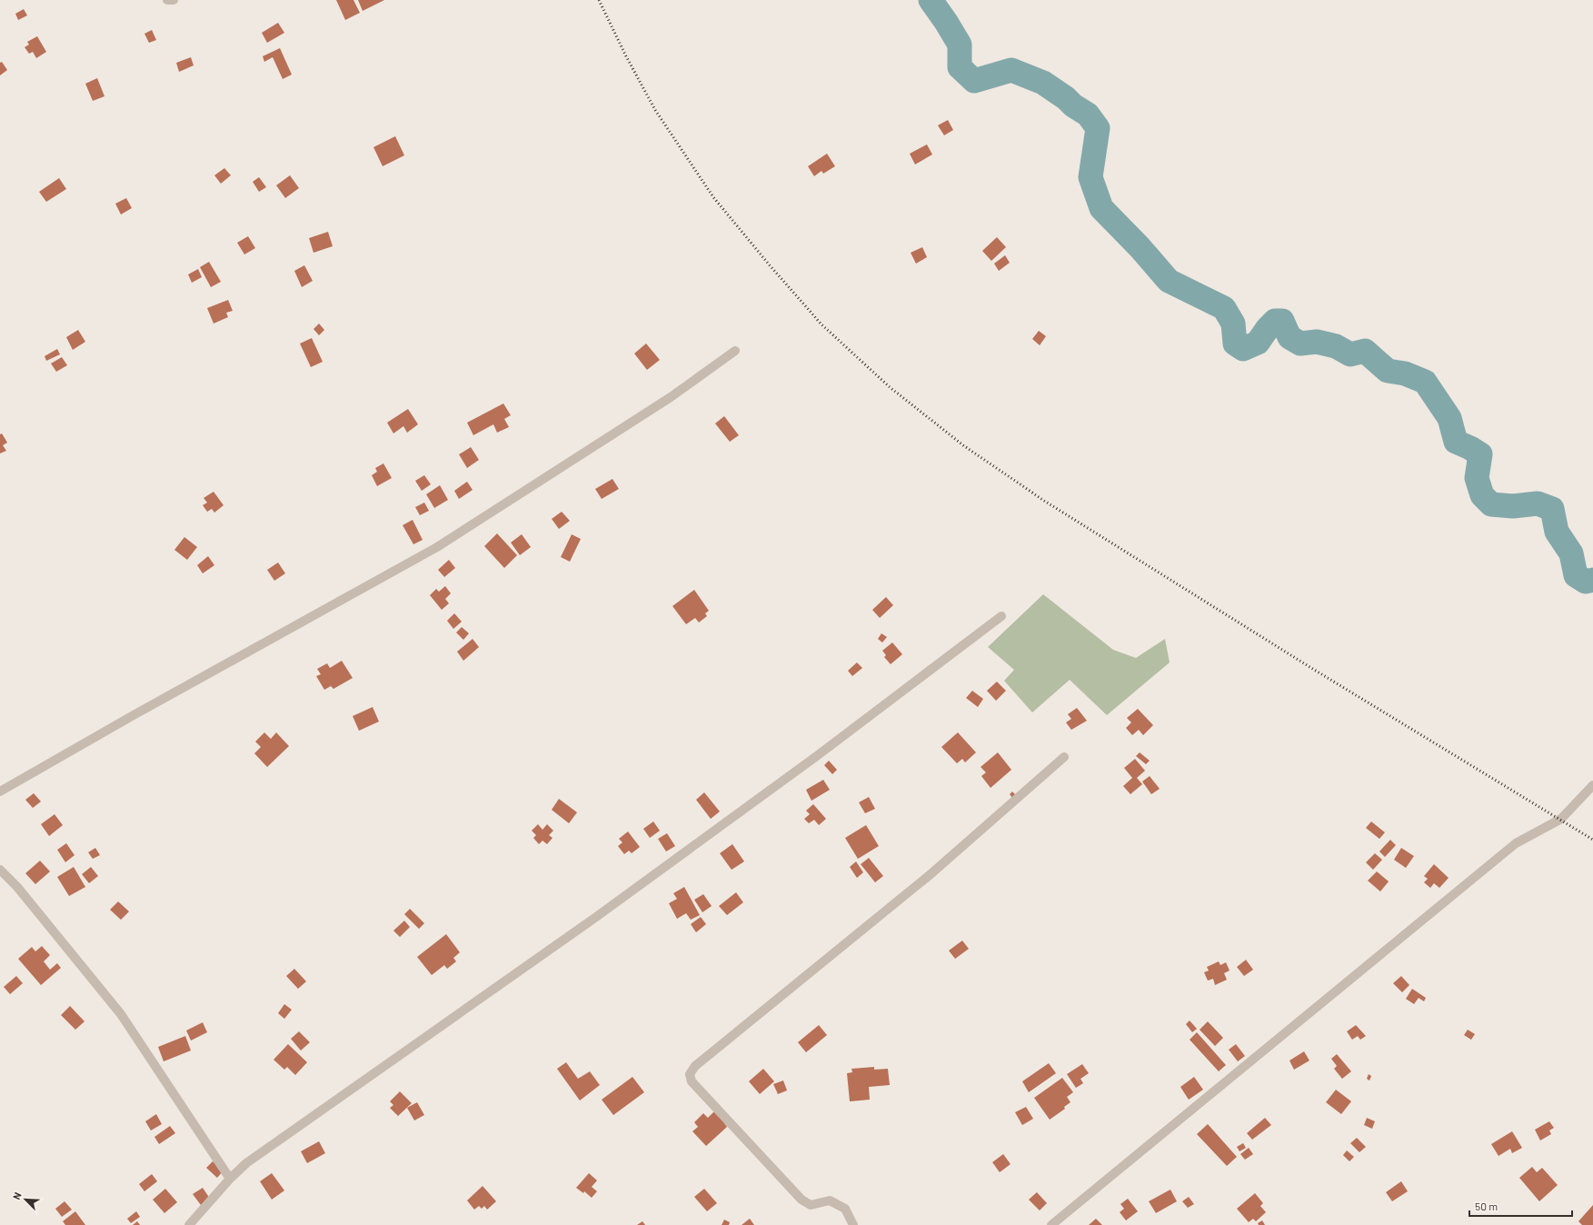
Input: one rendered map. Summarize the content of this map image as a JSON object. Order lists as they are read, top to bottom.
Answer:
{
  "scale_bar": "50 m",
  "north": "top left"
}
